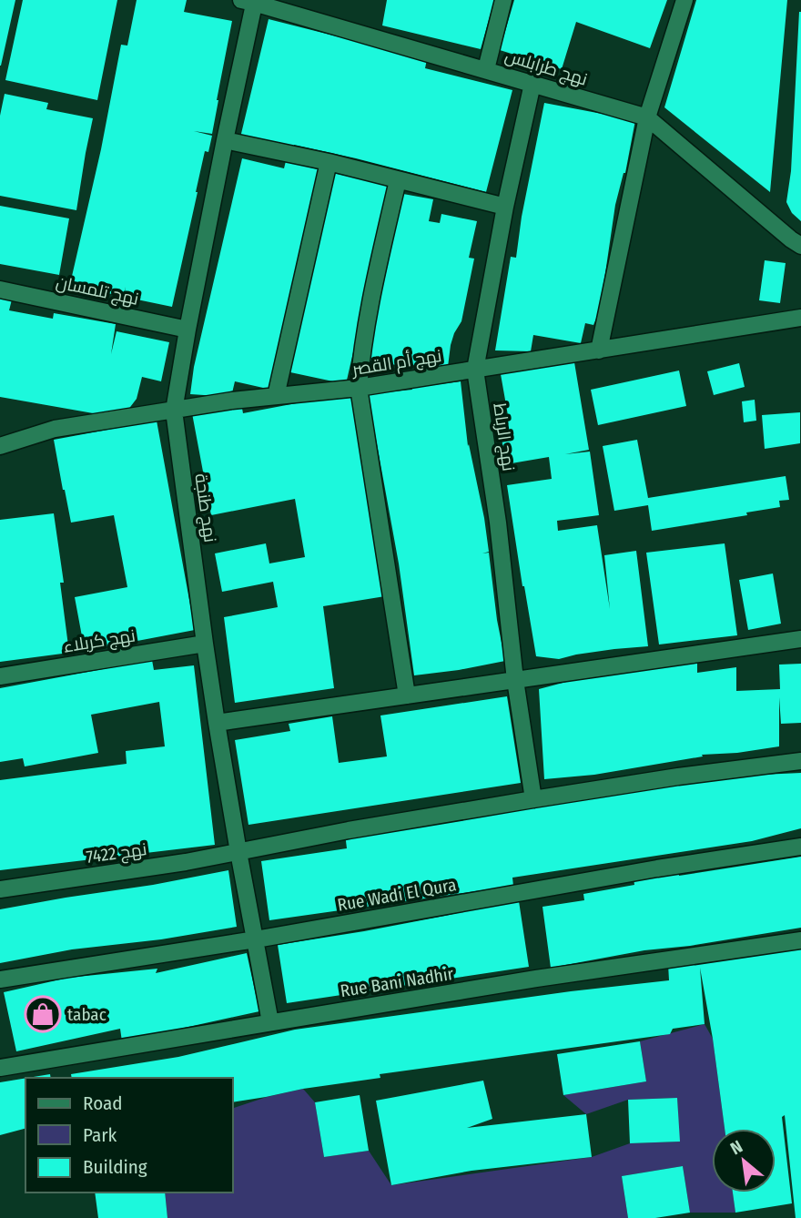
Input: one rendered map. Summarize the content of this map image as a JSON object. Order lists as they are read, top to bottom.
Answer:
{
  "streets": {
    "street": [
      "نهج طرابلس",
      "نهج تلمسان",
      "نهج أم القصر",
      "نهج الرباط",
      "نهج طنجة",
      "نهج كربلاء",
      "نهج 7422",
      "Rue Wadi El Qura",
      "Rue Bani Nadhir"
    ]
  },
  "crossings": [
    ["نهج طرابلس", "نهج الرباط"],
    ["نهج طرابلس", "نهج طنجة"],
    ["نهج تلمسان", "نهج طنجة"],
    ["نهج أم القصر", "نهج الرباط"],
    ["نهج أم القصر", "نهج طنجة"],
    ["نهج الرباط", "نهج 7422"],
    ["نهج طنجة", "نهج كربلاء"],
    ["نهج طنجة", "نهج 7422"],
    ["نهج طنجة", "Rue Wadi El Qura"],
    ["نهج طنجة", "Rue Bani Nadhir"]
  ],
  "places": {
    "shop": ["tabac"]
  },
  "legend": ["Road", "Park", "Building"],
  "north": "top left"
}
